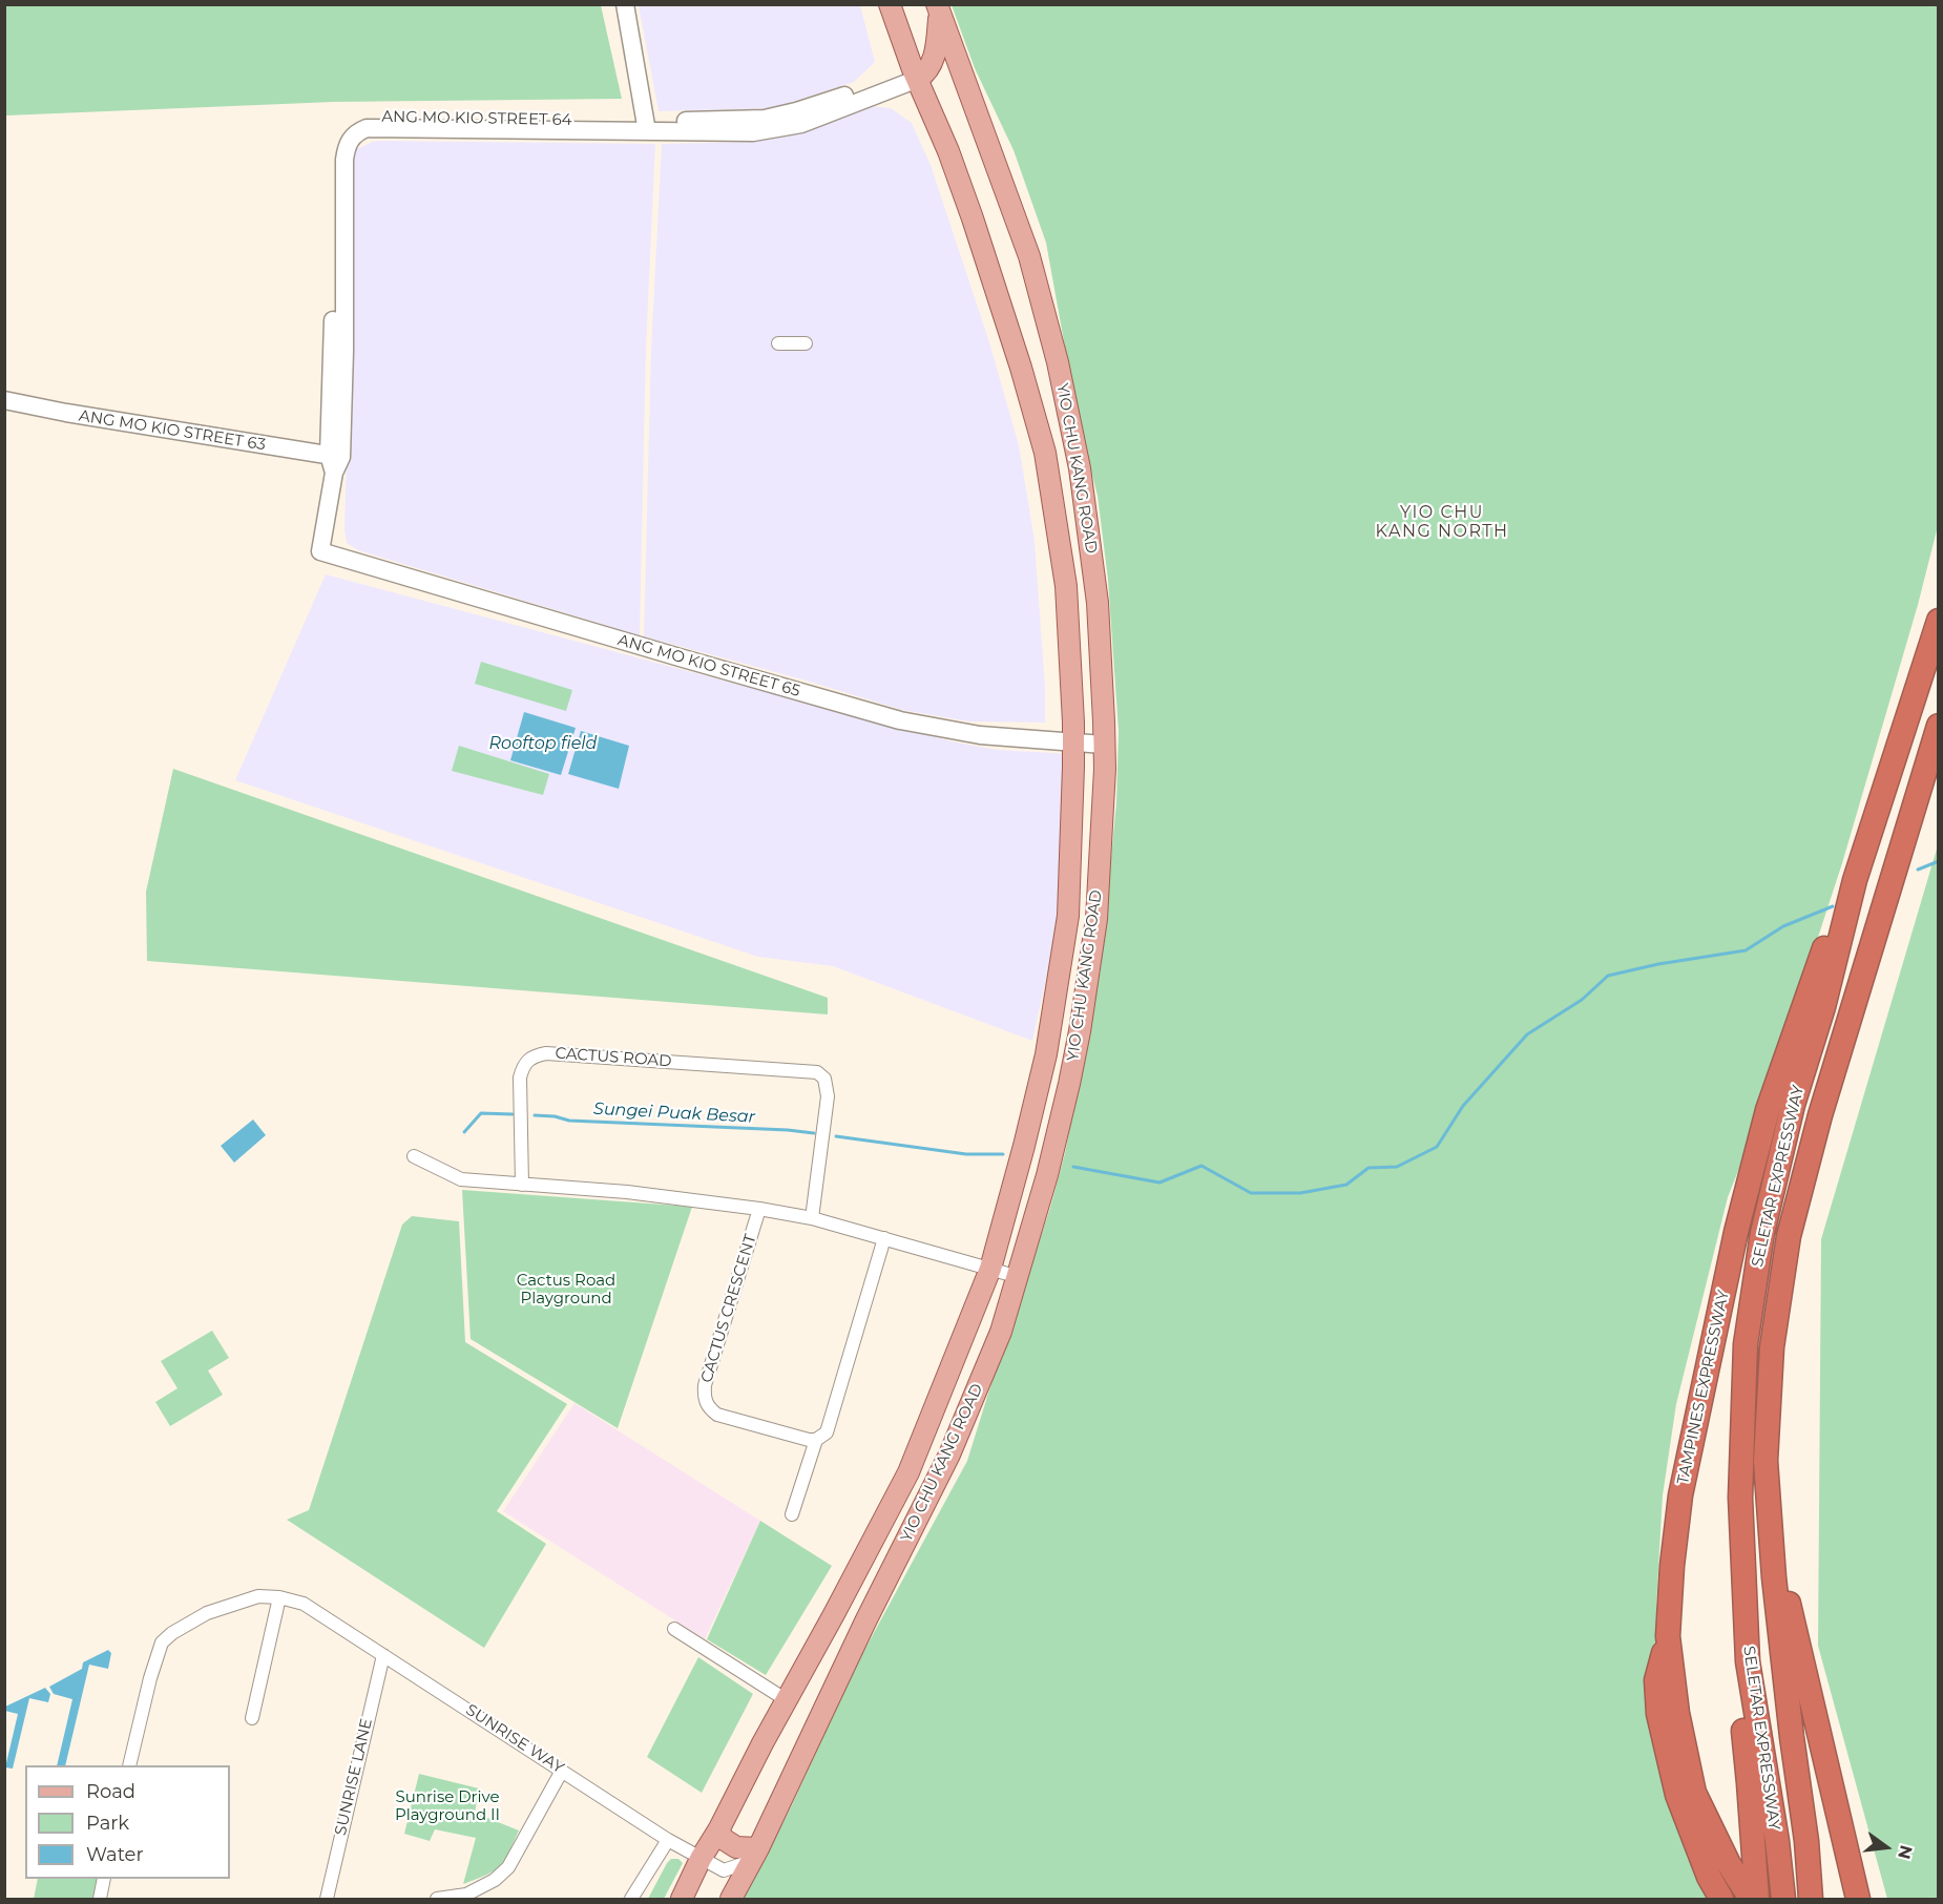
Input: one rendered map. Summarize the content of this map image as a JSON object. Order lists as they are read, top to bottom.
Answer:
{
  "streets": {
    "highway": ["SELETAR EXPRESSWAY", "TAMPINES EXPRESSWAY"],
    "main road": ["YIO CHU KANG ROAD"],
    "street": [
      "ANG MO KIO STREET 64",
      "ANG MO KIO STREET 63",
      "ANG MO KIO STREET 65",
      "CACTUS ROAD",
      "CACTUS CRESCENT",
      "SUNRISE WAY",
      "SUNRISE LANE"
    ]
  },
  "crossings": [
    ["ANG MO KIO STREET 64", "ANG MO KIO STREET 63"],
    ["ANG MO KIO STREET 64", "YIO CHU KANG ROAD"],
    ["ANG MO KIO STREET 64", "ANG MO KIO STREET 65"],
    ["YIO CHU KANG ROAD", "ANG MO KIO STREET 65"],
    ["YIO CHU KANG ROAD", "SUNRISE WAY"],
    ["SELETAR EXPRESSWAY", "TAMPINES EXPRESSWAY"],
    ["SUNRISE WAY", "SUNRISE LANE"]
  ],
  "districts": ["YIO CHU KANG NORTH"],
  "water": ["Rooftop field", "Sungei Puak Besar"],
  "parks": ["Cactus Road Playground", "Sunrise Drive Playground II"],
  "legend": ["Road", "Park", "Water"],
  "north": "right"
}
